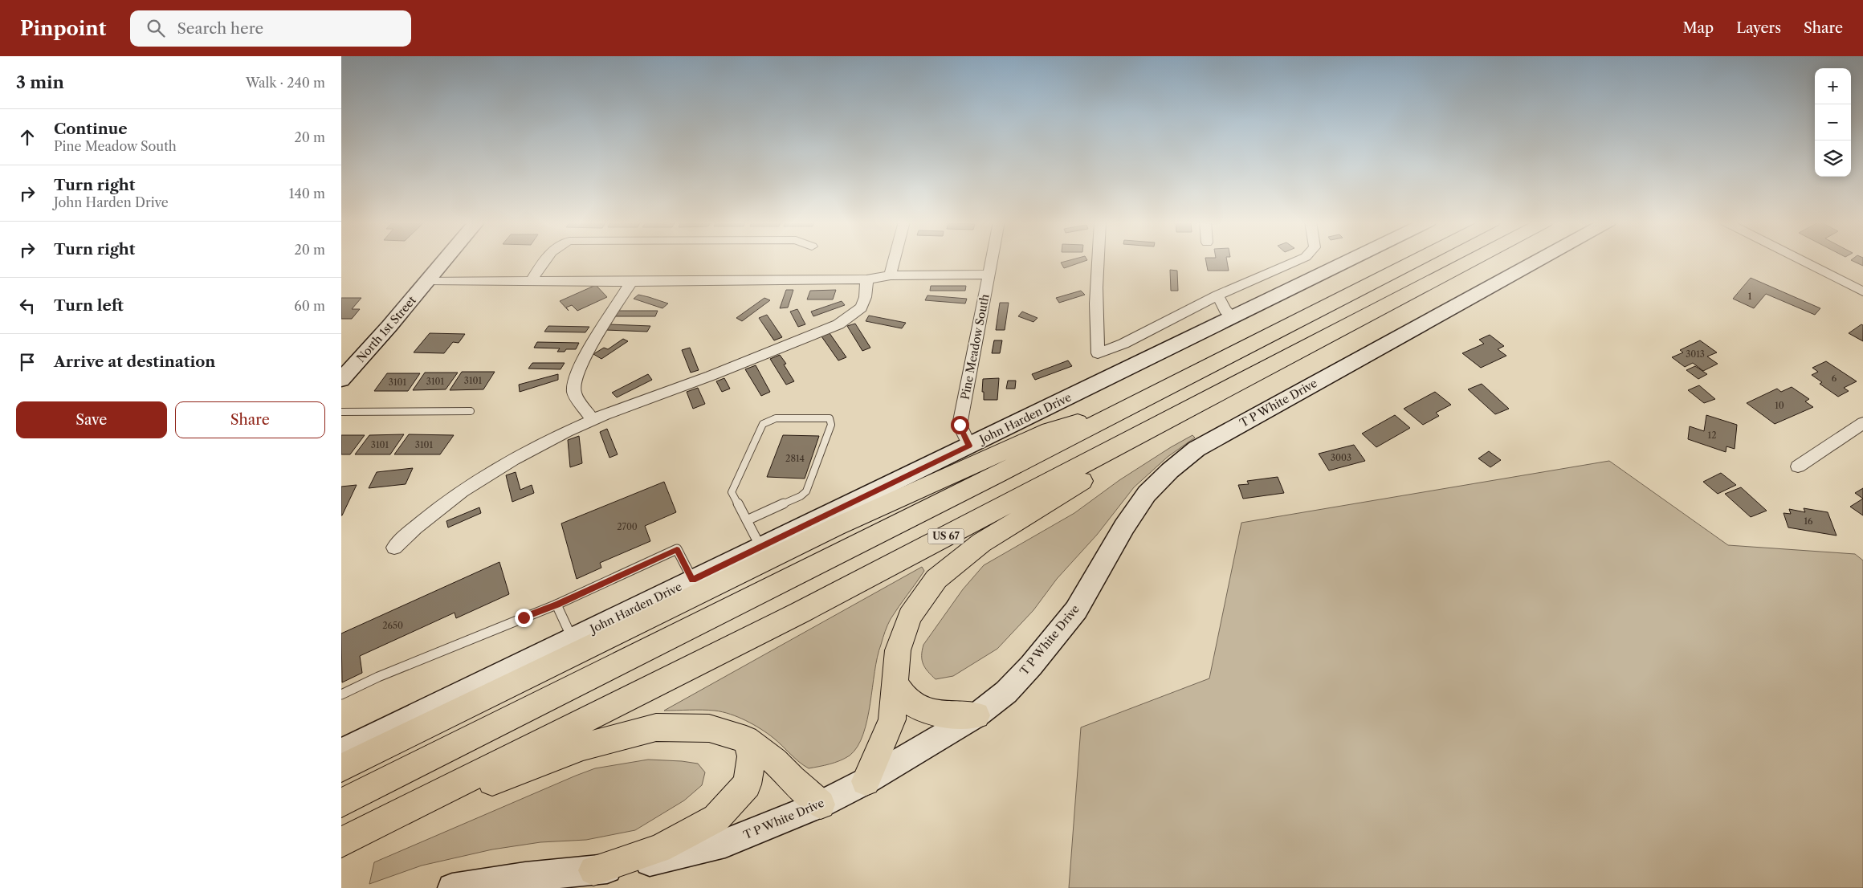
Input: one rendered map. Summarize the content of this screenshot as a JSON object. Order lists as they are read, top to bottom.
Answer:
{
  "streets": {
    "highway": ["US 67"],
    "street": [
      "North 1st Street",
      "Pine Meadow South",
      "T P White Drive",
      "John Harden Drive"
    ]
  },
  "crossings": [
    ["Pine Meadow South", "John Harden Drive"]
  ],
  "house_numbers": [
    "1",
    "3013",
    "6",
    "3101",
    "3101",
    "3101",
    "10",
    "12",
    "3101",
    "3101",
    "3003",
    "2814",
    "16",
    "2700",
    "2650"
  ],
  "page": {
    "header": "Pinpoint",
    "search": "Search here",
    "nav": ["Map", "Layers", "Share"],
    "heading": ["3 min", "Walk · 240 m"],
    "map_buttons": ["+", "−"],
    "list": [
      ["Continue", "Pine Meadow South", "20 m"],
      ["Turn right", "John Harden Drive", "140 m"],
      ["Turn right", "20 m"],
      ["Turn left", "60 m"],
      "Arrive at destination"
    ],
    "buttons": ["Save", "Share"]
  }
}
